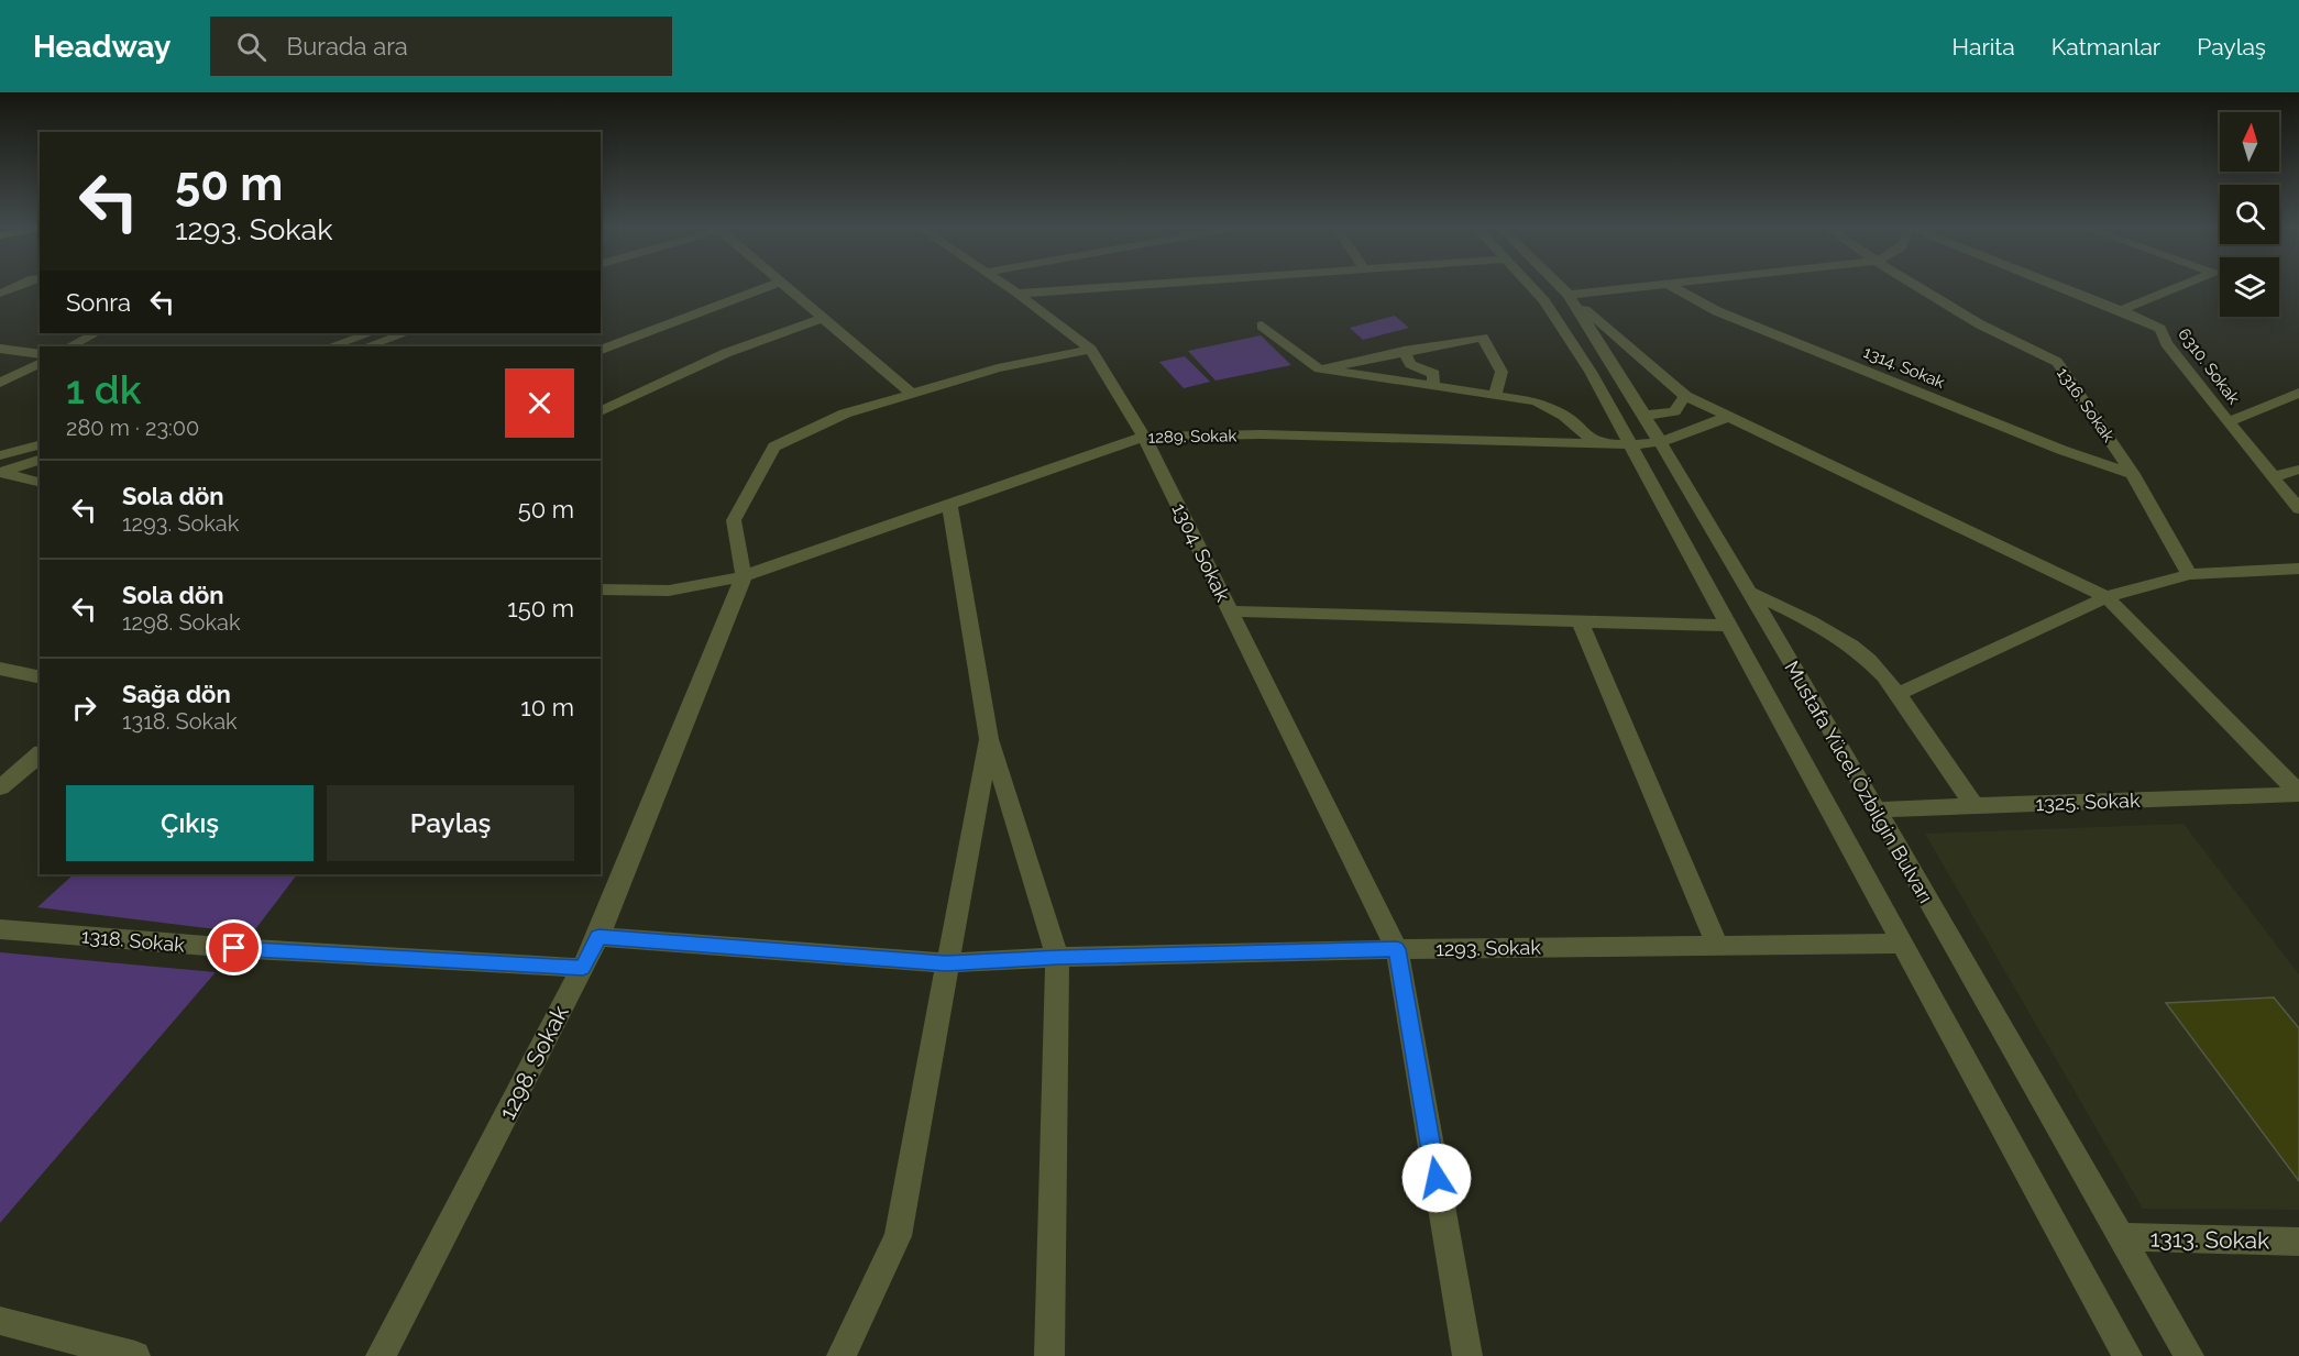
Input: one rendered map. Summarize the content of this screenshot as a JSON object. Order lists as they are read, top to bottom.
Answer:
{
  "streets": {
    "street": [
      "6310. Sokak",
      "1314. Sokak",
      "1316. Sokak",
      "1289. Sokak",
      "1304. Sokak",
      "Mustafa Yücel Özbilgin Bulvarı",
      "1325. Sokak",
      "1318. Sokak",
      "1293. Sokak",
      "1298. Sokak",
      "1313. Sokak"
    ]
  },
  "crossings": [
    ["1314. Sokak", "1316. Sokak"],
    ["1289. Sokak", "1304. Sokak"],
    ["1289. Sokak", "Mustafa Yücel Özbilgin Bulvarı"],
    ["1289. Sokak", "1298. Sokak"],
    ["1304. Sokak", "1293. Sokak"],
    ["Mustafa Yücel Özbilgin Bulvarı", "1325. Sokak"],
    ["Mustafa Yücel Özbilgin Bulvarı", "1293. Sokak"],
    ["Mustafa Yücel Özbilgin Bulvarı", "1313. Sokak"],
    ["1318. Sokak", "1298. Sokak"],
    ["1293. Sokak", "1298. Sokak"]
  ],
  "north": "top",
  "page": {
    "header": "Headway",
    "search": "Burada ara",
    "nav": ["Harita", "Katmanlar", "Paylaş"],
    "turn": ["50 m", "1293. Sokak"],
    "then": "Sonra",
    "heading": ["1 dk", "280 m · 23:00"],
    "list": [
      {
        "name": "Sola dön",
        "note": "1293. Sokak",
        "value": "50 m"
      },
      {
        "name": "Sola dön",
        "note": "1298. Sokak",
        "value": "150 m"
      },
      {
        "name": "Sağa dön",
        "note": "1318. Sokak",
        "value": "10 m"
      }
    ],
    "buttons": ["Çıkış", "Paylaş"]
  }
}
